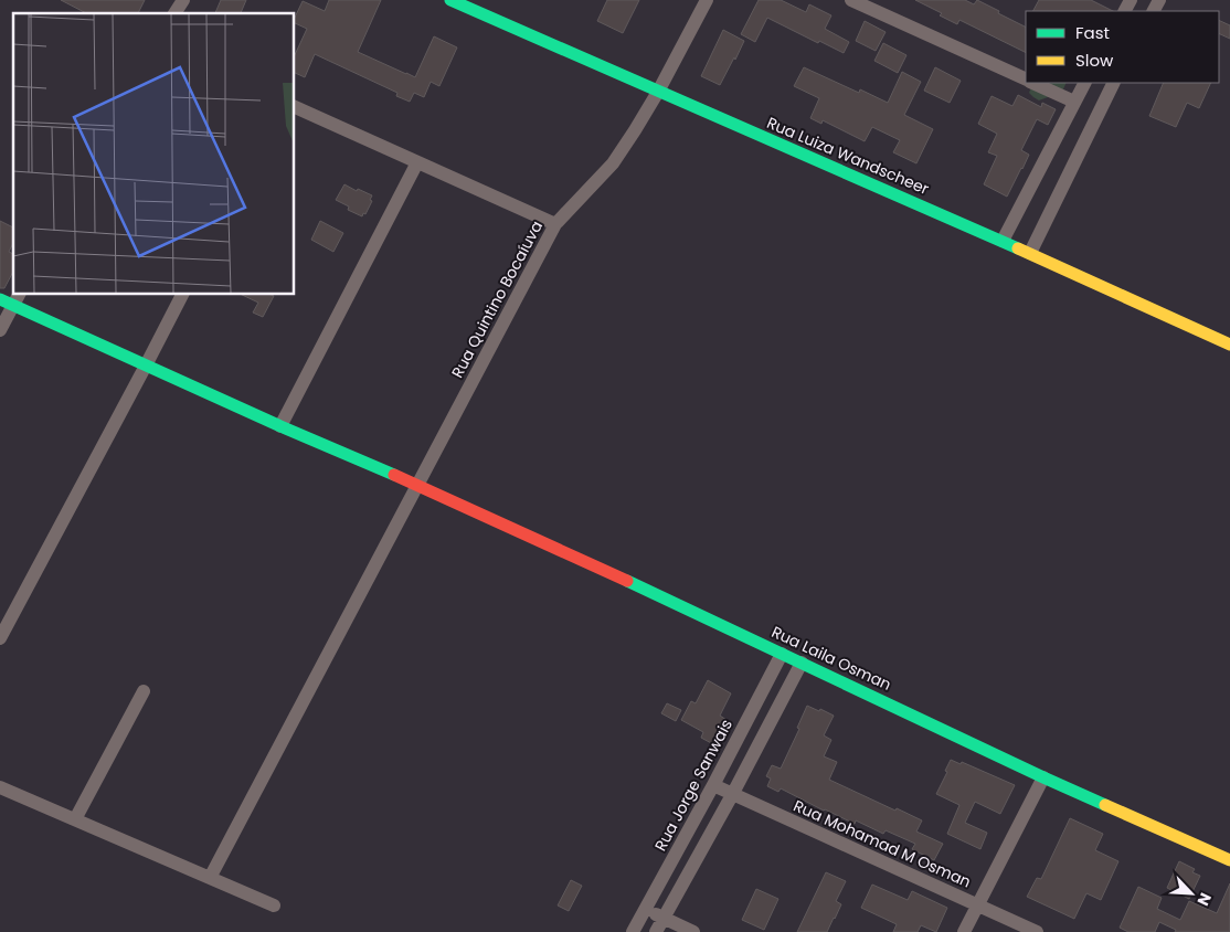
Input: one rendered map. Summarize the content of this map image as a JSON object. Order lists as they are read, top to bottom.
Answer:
{
  "streets": {
    "street": [
      "Rua Luiza Wandscheer",
      "Rua Quintino Bocaíuva",
      "Rua Laila Osman",
      "Rua Jorge Sanwais",
      "Rua Mohamad M Osman"
    ]
  },
  "crossings": [
    ["Rua Luiza Wandscheer", "Rua Quintino Bocaíuva"],
    ["Rua Quintino Bocaíuva", "Rua Laila Osman"],
    ["Rua Laila Osman", "Rua Jorge Sanwais"],
    ["Rua Jorge Sanwais", "Rua Mohamad M Osman"]
  ],
  "legend": ["Fast", "Slow"],
  "north": "bottom right"
}
